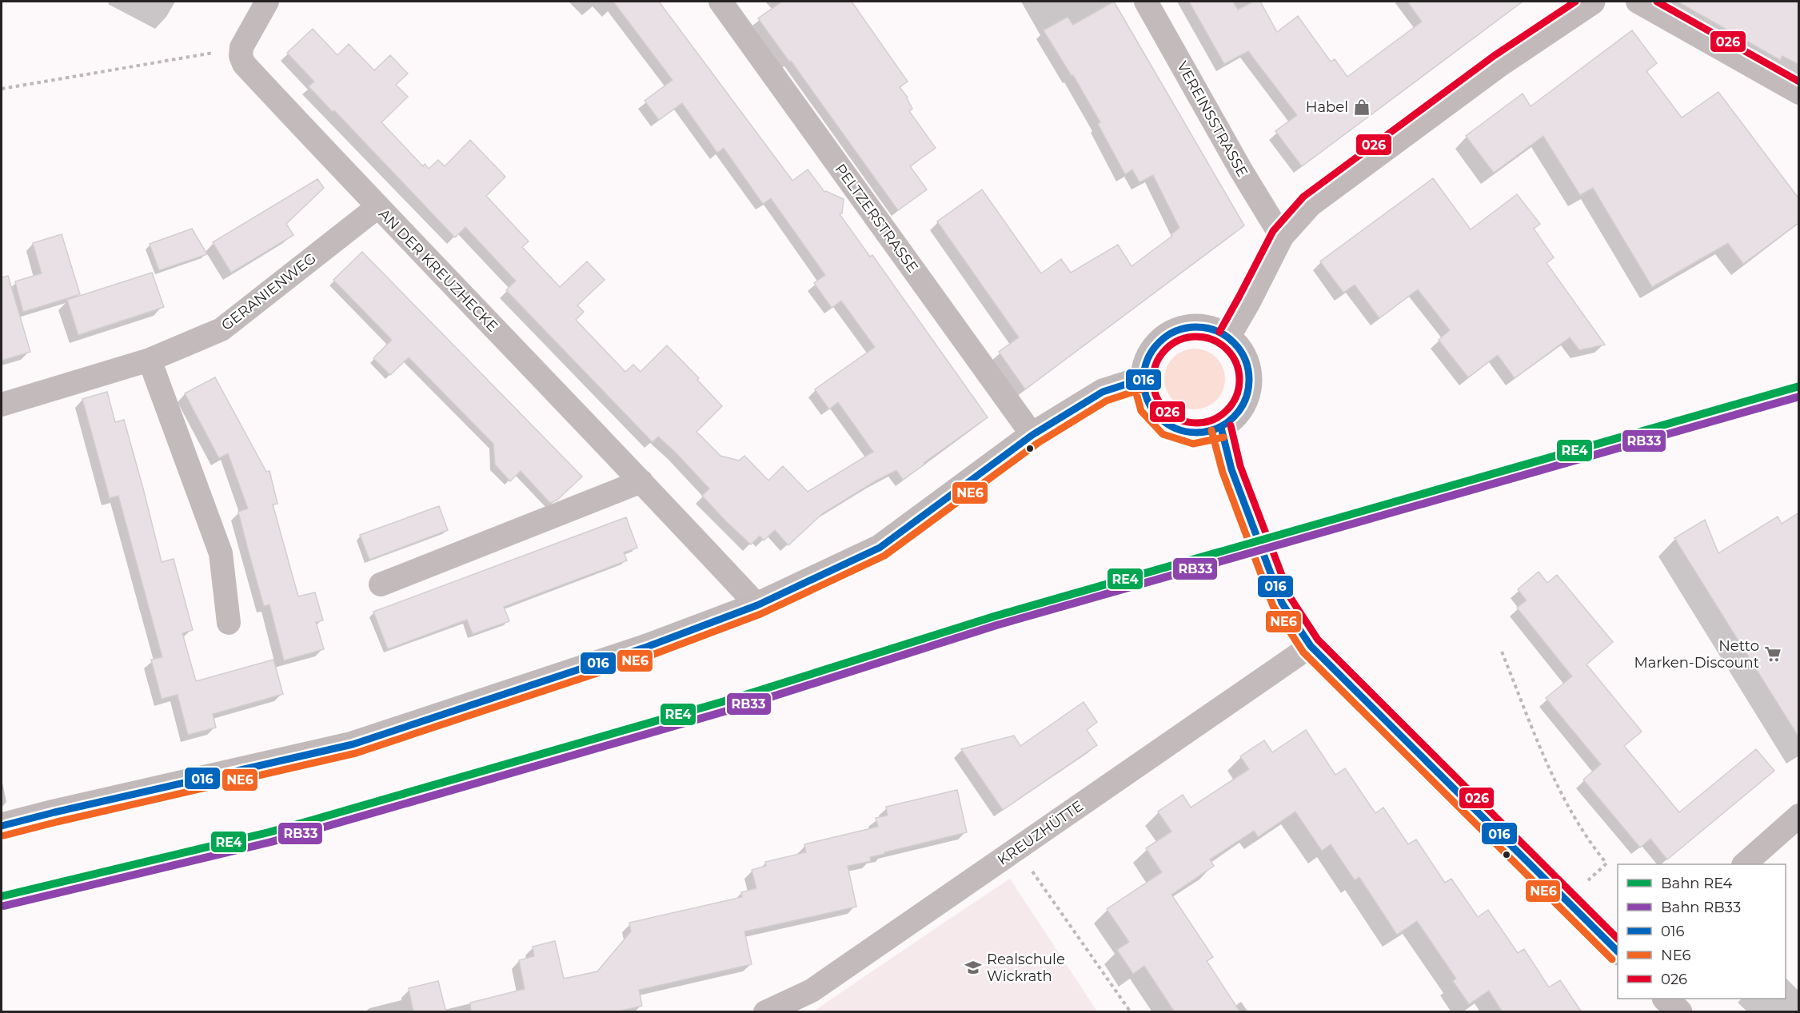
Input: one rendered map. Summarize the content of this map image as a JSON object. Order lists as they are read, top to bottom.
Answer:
{
  "streets": {
    "street": [
      "VEREINSSTRASSE",
      "PELTZERSTRASSE",
      "AN DER KREUZHECKE",
      "GERANIENWEG",
      "KREUZHÜTTE"
    ]
  },
  "crossings": [
    ["AN DER KREUZHECKE", "GERANIENWEG"]
  ],
  "places": {
    "shop": ["Habel"],
    "supermarket": ["Netto Marken-Discount"],
    "school or university": ["Realschule Wickrath"]
  },
  "lines": [
    "transit line 026",
    "transit line 016",
    "transit line NE6",
    "rail line RE4",
    "rail line RB33"
  ],
  "legend": [
    "Bahn RE4",
    "Bahn RB33",
    "016",
    "NE6",
    "026"
  ]
}
